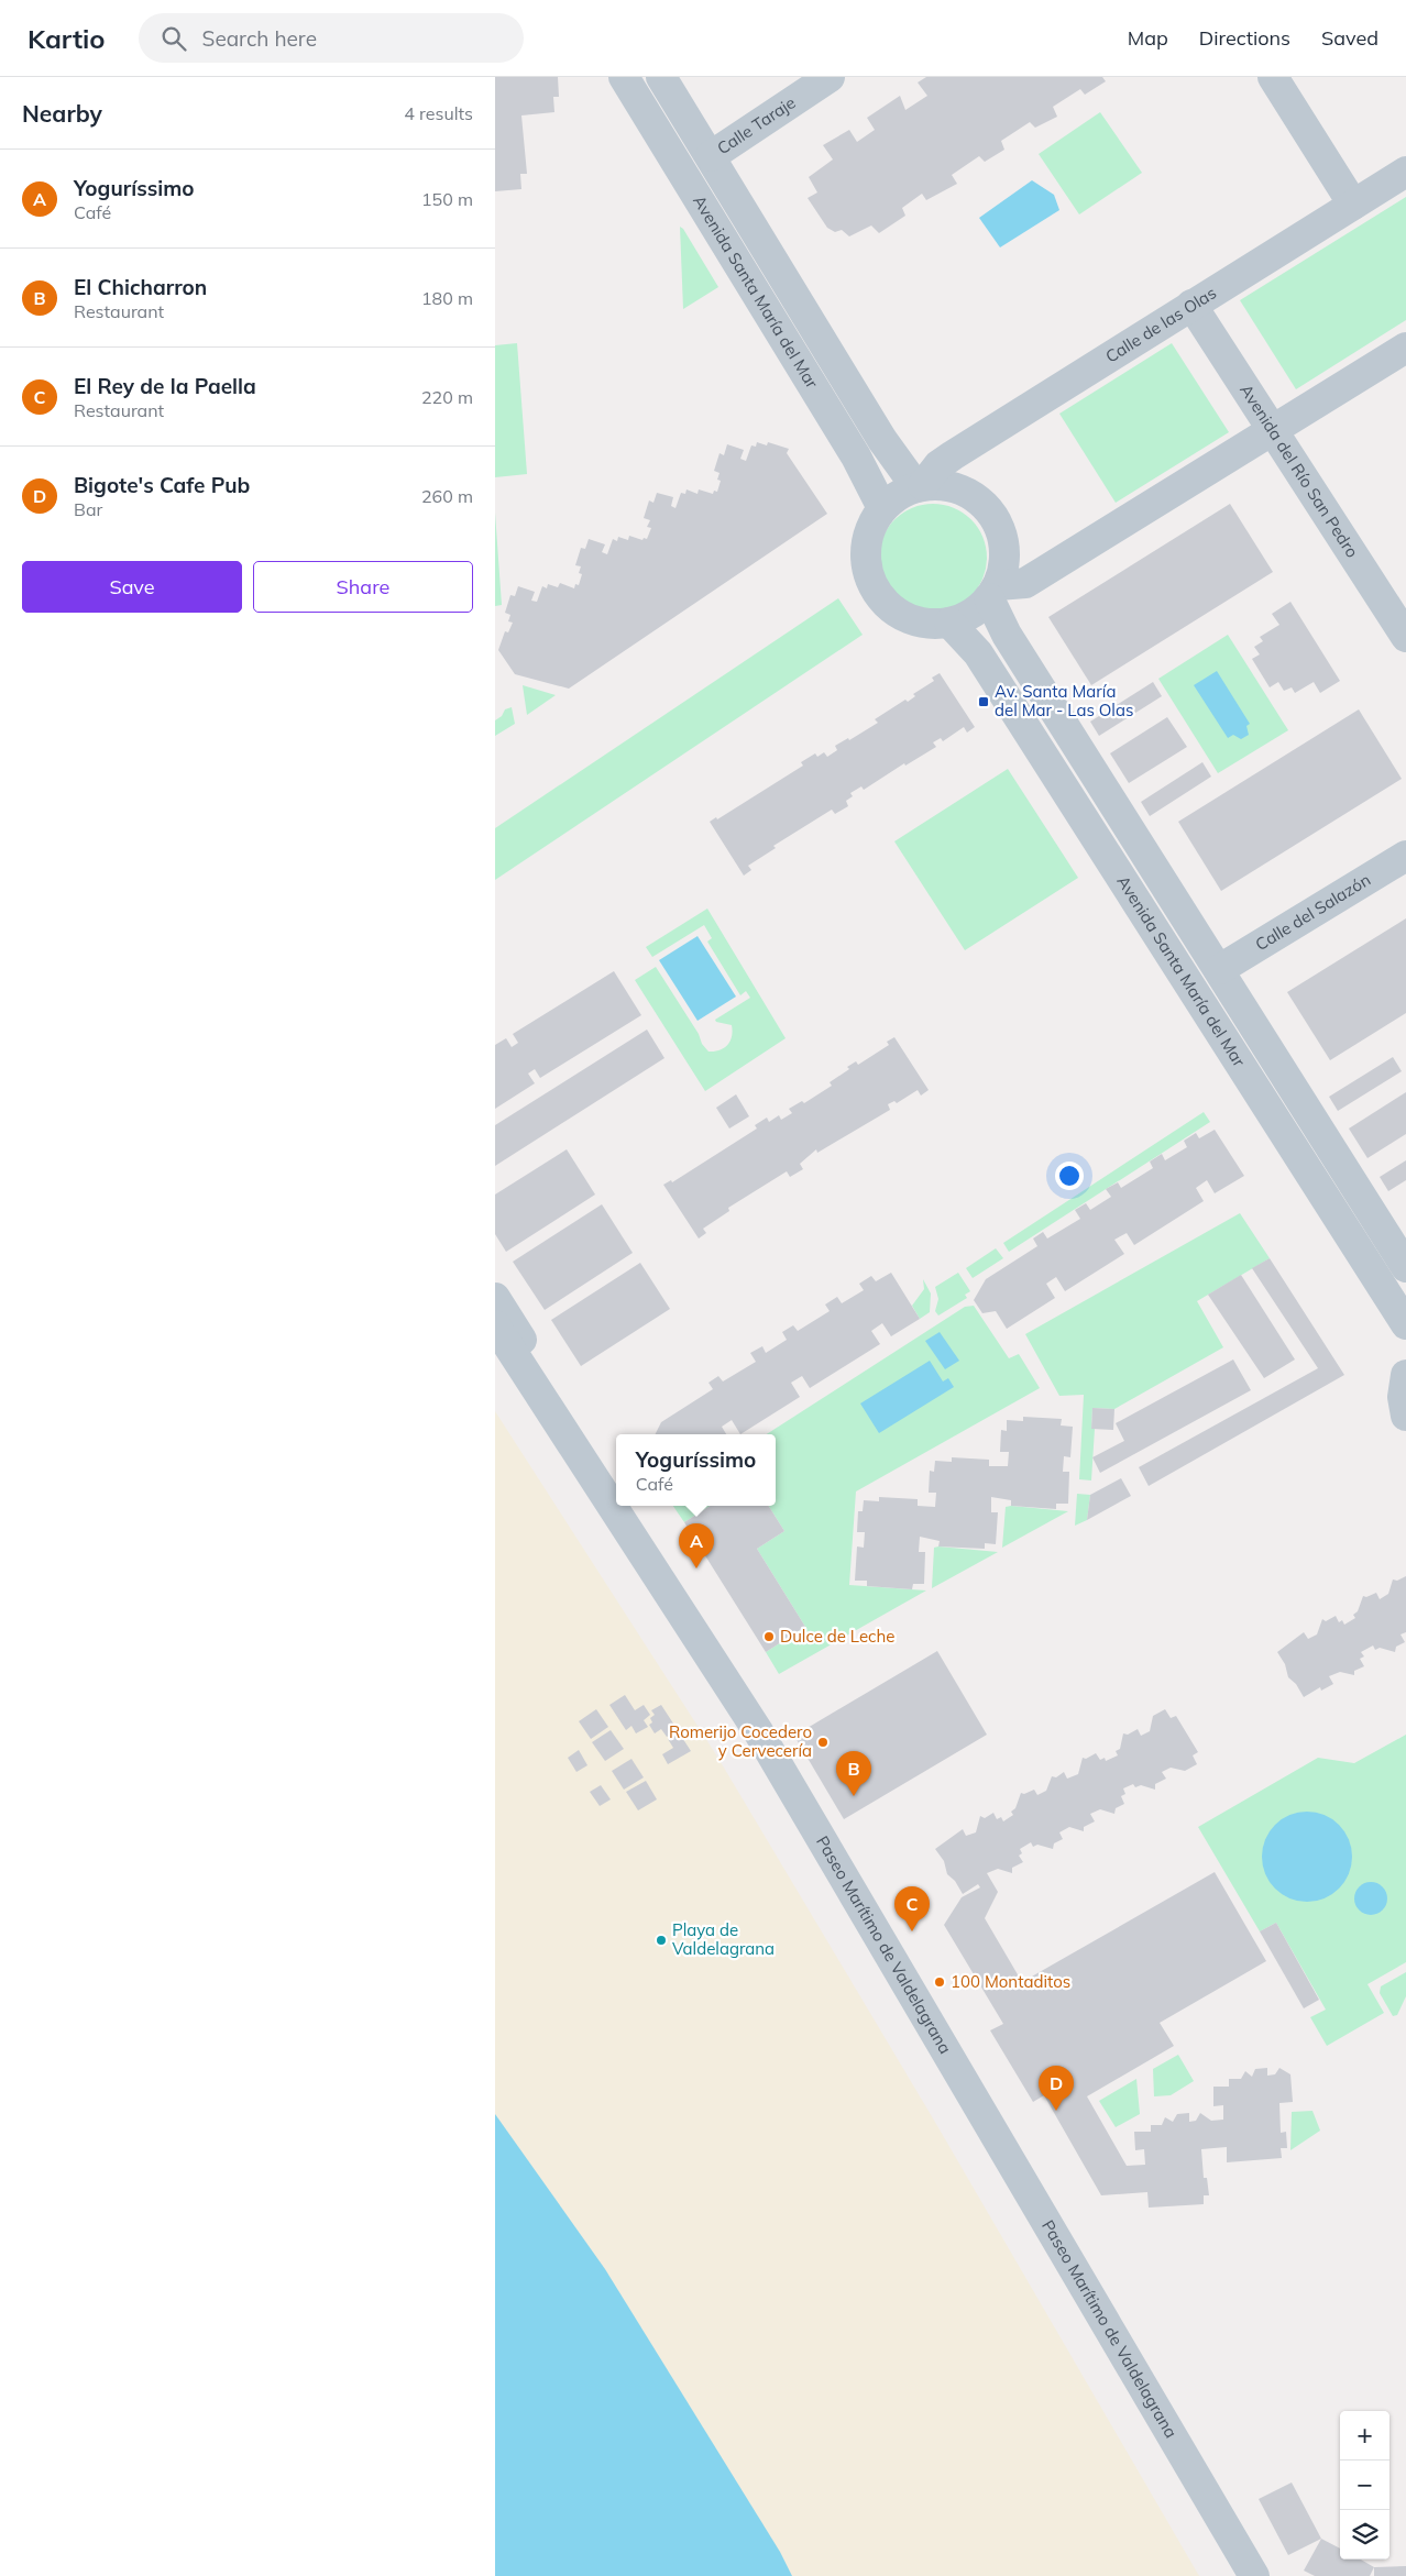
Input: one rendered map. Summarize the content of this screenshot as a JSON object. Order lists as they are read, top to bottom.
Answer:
{
  "streets": {
    "street": [
      "Calle Taraje",
      "Avenida Santa María del Mar",
      "Calle de las Olas",
      "Avenida del Río San Pedro",
      "Calle del Salazón",
      "Paseo Marítimo de Valdelagrana"
    ]
  },
  "crossings": [
    ["Calle Taraje", "Avenida Santa María del Mar"],
    ["Avenida Santa María del Mar", "Calle de las Olas"],
    ["Avenida Santa María del Mar", "Calle del Salazón"],
    ["Calle de las Olas", "Avenida del Río San Pedro"]
  ],
  "places": {
    "transit": ["Av. Santa María del Mar - Las Olas"],
    "other": [
      "Dulce de Leche",
      "Romerijo Cocedero y Cervecería",
      "Playa de Valdelagrana",
      "100 Montaditos"
    ]
  },
  "page": {
    "header": "Kartio",
    "search": "Search here",
    "nav": ["Map", "Directions", "Saved"],
    "heading": ["Nearby", "4 results"],
    "list": [
      {
        "mark": "A",
        "name": "Yoguríssimo",
        "note": "Café",
        "value": "150 m"
      },
      {
        "mark": "B",
        "name": "El Chicharron",
        "note": "Restaurant",
        "value": "180 m"
      },
      {
        "mark": "C",
        "name": "El Rey de la Paella",
        "note": "Restaurant",
        "value": "220 m"
      },
      {
        "mark": "D",
        "name": "Bigote's Cafe Pub",
        "note": "Bar",
        "value": "260 m"
      }
    ],
    "buttons": ["Save", "Share"],
    "popup": ["Yoguríssimo", "Café"],
    "pins": [
      "A",
      "B",
      "C",
      "D"
    ],
    "map_buttons": ["+", "−"]
  }
}
